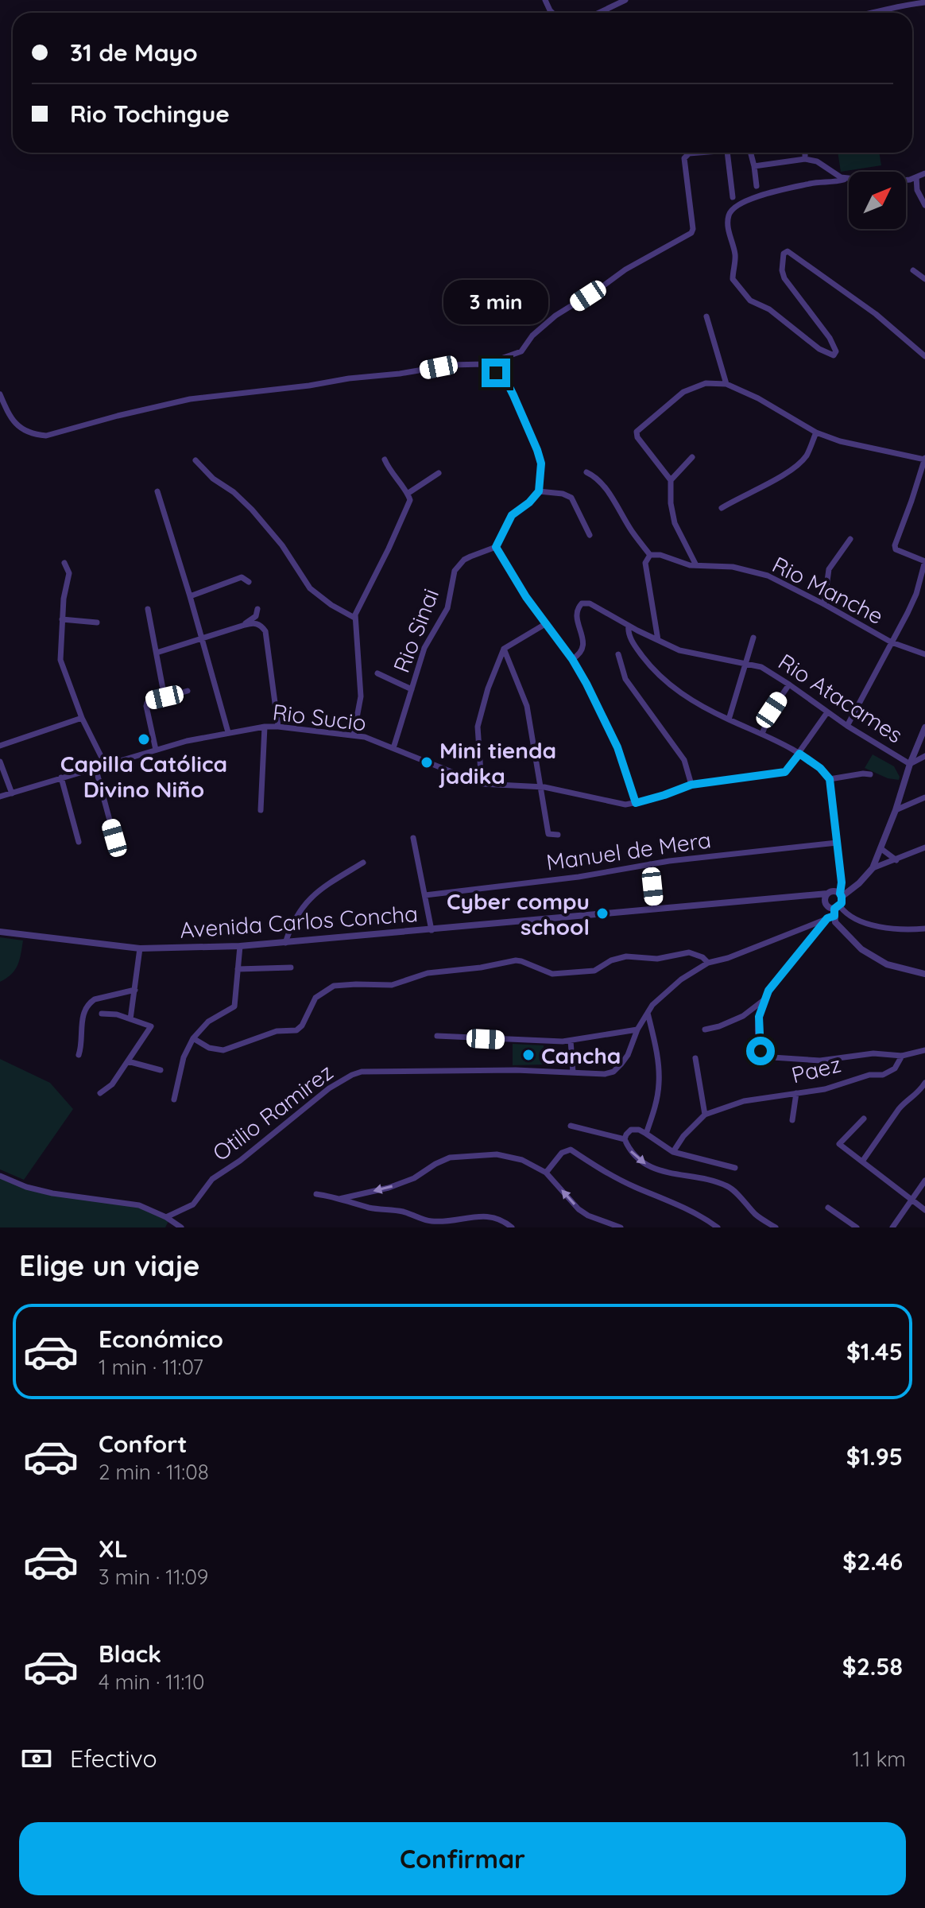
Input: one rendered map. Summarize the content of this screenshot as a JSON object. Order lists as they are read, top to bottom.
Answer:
{
  "streets": {
    "street": [
      "Rio Manche",
      "Rio Sinai",
      "Rio Atacames",
      "Rio Sucio",
      "Manuel de Mera",
      "Avenida Carlos Concha",
      "Paez",
      "Otilio Ramirez"
    ]
  },
  "crossings": [
    ["Rio Sinai", "Rio Sucio"],
    ["Rio Atacames", "Rio Sucio"],
    ["Avenida Carlos Concha", "Otilio Ramirez"]
  ],
  "places": [
    "Capilla Católica Divino Niño",
    "Mini tienda jadika",
    "Cyber compu school",
    "Cancha"
  ],
  "north": "top right",
  "page": {
    "banner": ["31 de Mayo", "Rio Tochingue"],
    "bubble": "3 min",
    "heading": "Elige un viaje",
    "list": [
      {
        "name": "Económico",
        "note": "1 min · 11:07",
        "value": "$1.45"
      },
      {
        "name": "Confort",
        "note": "2 min · 11:08",
        "value": "$1.95"
      },
      {
        "name": "XL",
        "note": "3 min · 11:09",
        "value": "$2.46"
      },
      {
        "name": "Black",
        "note": "4 min · 11:10",
        "value": "$2.58"
      }
    ],
    "pay": ["Efectivo", "1.1 km"],
    "buttons": "Confirmar"
  }
}
